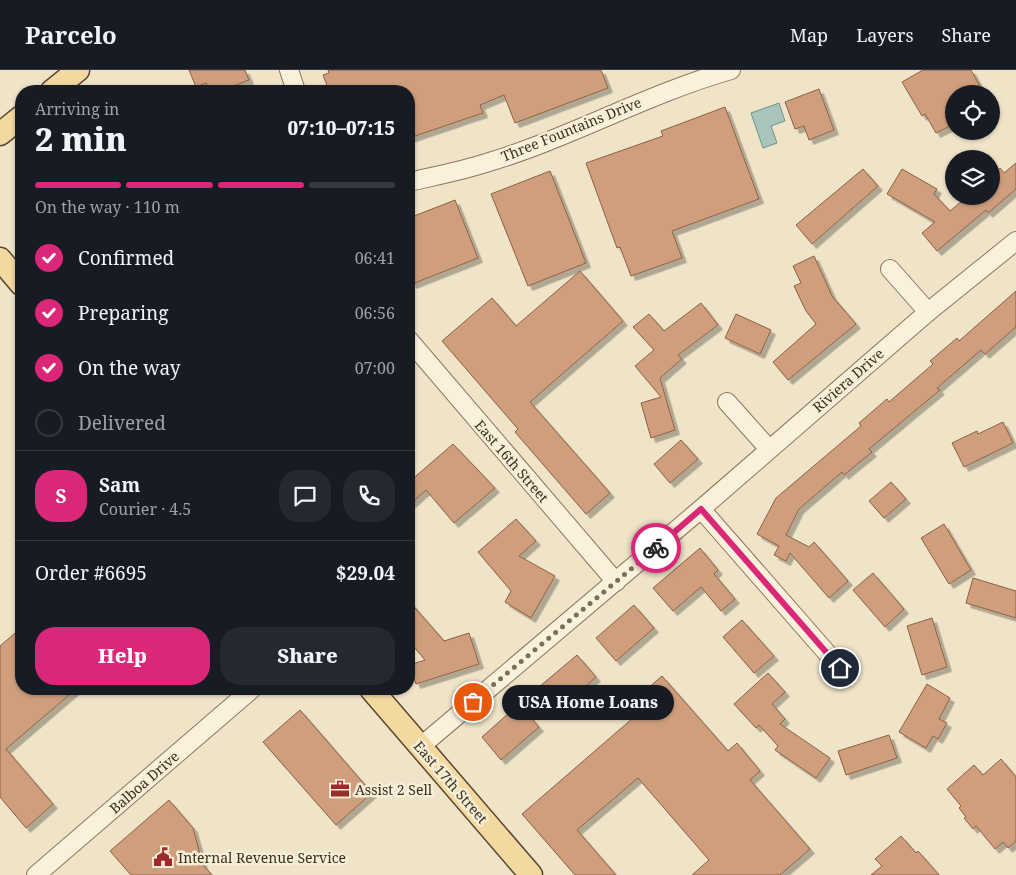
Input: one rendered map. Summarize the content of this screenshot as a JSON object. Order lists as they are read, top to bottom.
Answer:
{
  "streets": {
    "main road": ["East 17th Street"],
    "street": [
      "Three Fountains Drive",
      "Riviera Drive",
      "East 16th Street",
      "Balboa Drive"
    ]
  },
  "crossings": [
    ["Riviera Drive", "East 16th Street"],
    ["Riviera Drive", "East 17th Street"]
  ],
  "places": {
    "other": ["USA Home Loans"],
    "office": ["Assist 2 Sell"],
    "public building": ["Internal Revenue Service"]
  },
  "page": {
    "header": "Parcelo",
    "nav": ["Map", "Layers", "Share"],
    "heading": ["2 min", "Arriving in", "07:10–07:15"],
    "panel": [
      "Sam",
      "Courier · 4.5",
      "Order #6695",
      "$29.04"
    ],
    "bar": "On the way · 110 m",
    "list": [
      ["Confirmed", "06:41"],
      ["Preparing", "06:56"],
      ["On the way", "07:00"],
      "Delivered"
    ],
    "round": "S",
    "buttons": ["Help", "Share"],
    "bubble": "USA Home Loans"
  }
}
